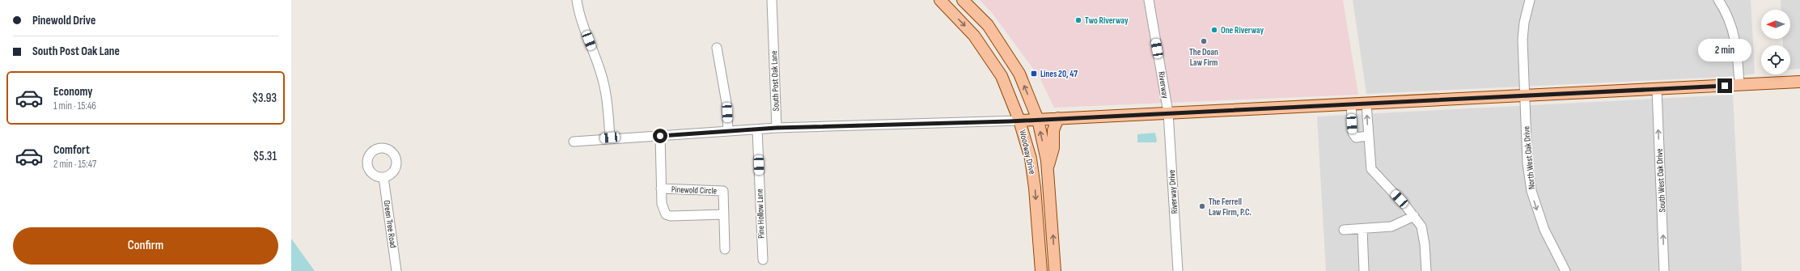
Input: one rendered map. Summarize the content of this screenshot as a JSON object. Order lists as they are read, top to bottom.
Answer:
{
  "streets": {
    "main road": ["Woodway Drive"],
    "street": [
      "South Post Oak Lane",
      "Riverway",
      "North West Oak Drive",
      "South West Oak Drive",
      "Pinewold Circle",
      "Riverway Drive",
      "Pine Hollow Lane",
      "Green Tree Road"
    ]
  },
  "crossings": [
    ["Riverway", "Riverway Drive"]
  ],
  "one_way": ["North West Oak Drive", "South West Oak Drive"],
  "places": {
    "other": [
      "Two Riverway",
      "One Riverway",
      "The Doan Law Firm",
      "The Ferrell Law Firm, P.C."
    ],
    "transit": ["Lines 20, 47"]
  },
  "north": "left",
  "page": {
    "banner": ["Pinewold Drive", "South Post Oak Lane"],
    "bubble": "2 min",
    "list": [
      {
        "name": "Economy",
        "note": "1 min · 15:46",
        "value": "$3.93"
      },
      {
        "name": "Comfort",
        "note": "2 min · 15:47",
        "value": "$5.31"
      }
    ],
    "buttons": "Confirm"
  }
}
